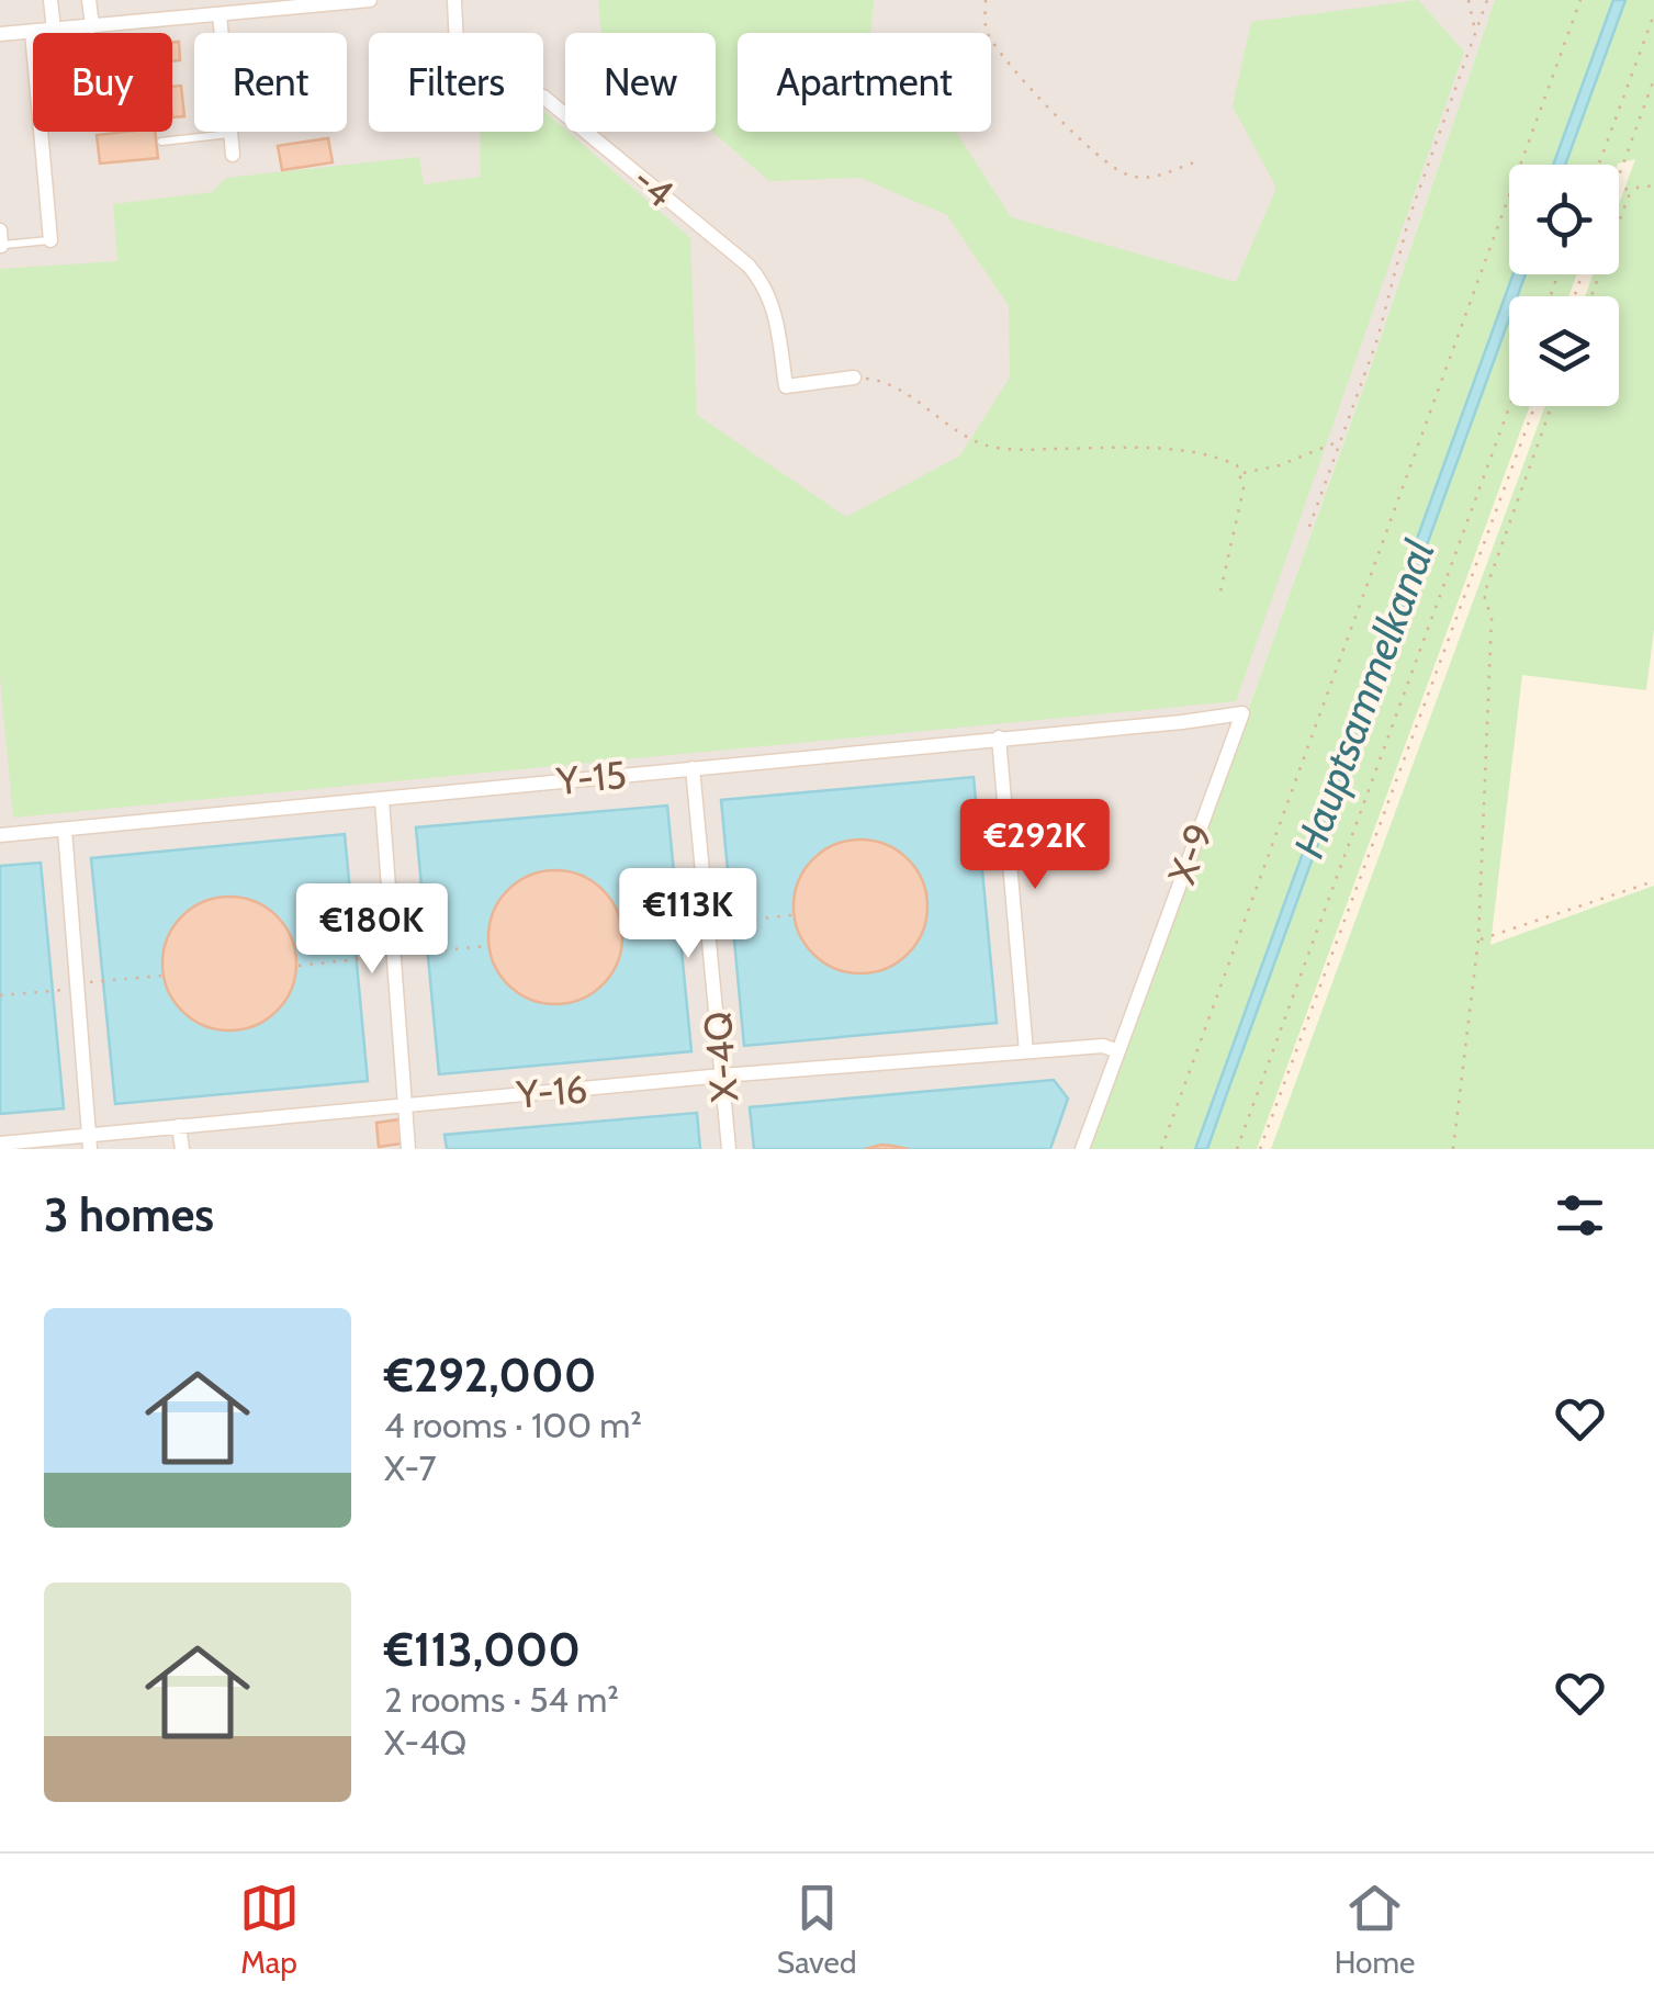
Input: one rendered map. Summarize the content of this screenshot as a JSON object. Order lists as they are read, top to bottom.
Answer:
{
  "streets": {
    "street": [
      "-4",
      "Y-15",
      "X-9",
      "X-4Q",
      "Y-16"
    ]
  },
  "crossings": [
    ["Y-15", "X-9"],
    ["Y-15", "X-4Q"],
    ["X-9", "Y-16"],
    ["X-4Q", "Y-16"]
  ],
  "water": ["Hauptsammelkanal"],
  "page": {
    "chip": [
      "Buy",
      "Rent",
      "Filters",
      "New",
      "Apartment"
    ],
    "price": ["€292K", "€113K", "€180K"],
    "heading": "3 homes",
    "list": [
      {
        "name": "€292,000",
        "note": "4 rooms · 100 m² · X-7"
      },
      {
        "name": "€113,000",
        "note": "2 rooms · 54 m² · X-4Q"
      }
    ],
    "tabs": ["Map", "Saved", "Home"]
  }
}
